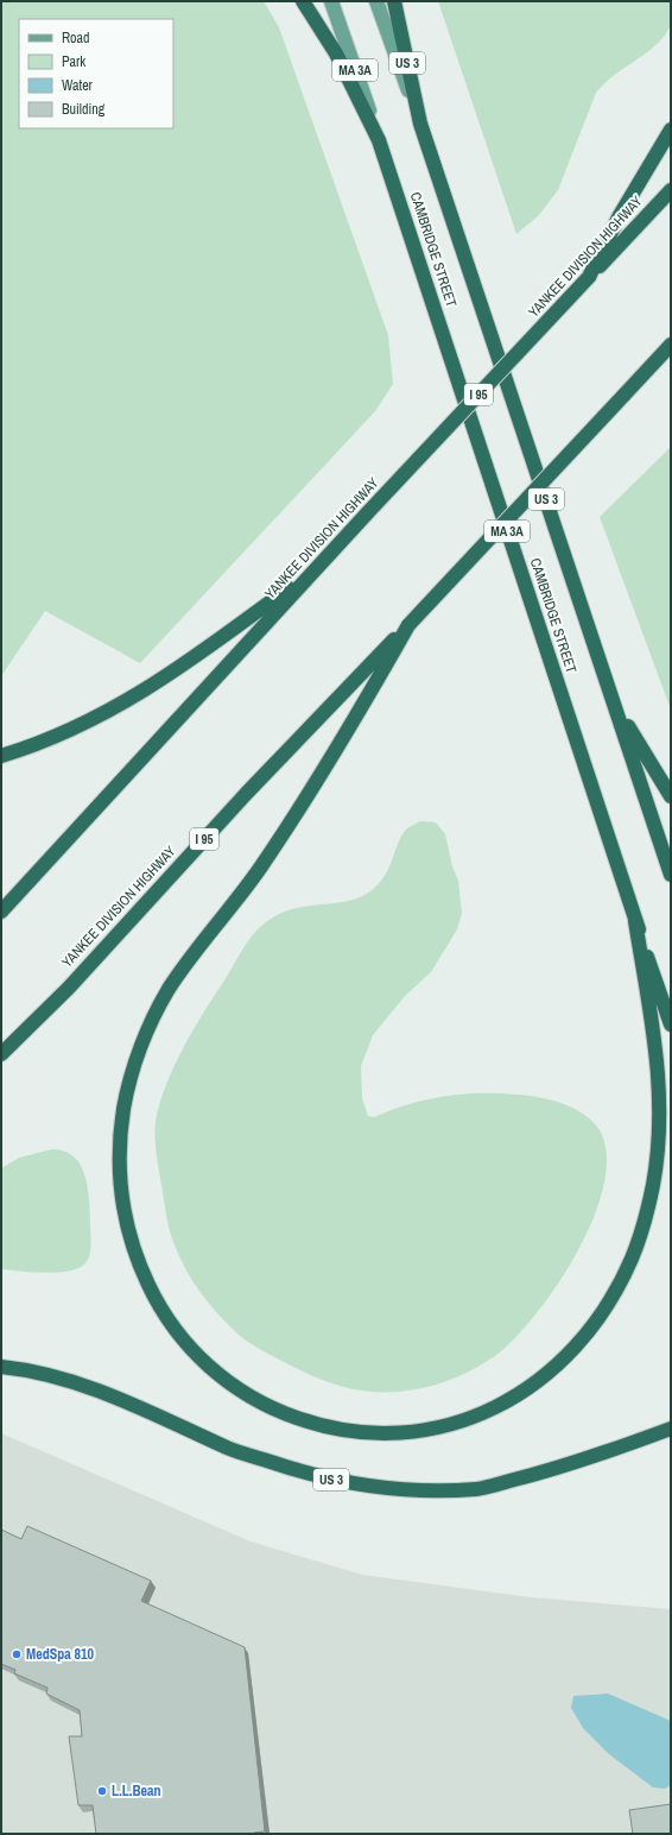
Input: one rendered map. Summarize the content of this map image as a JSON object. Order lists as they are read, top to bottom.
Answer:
{
  "streets": {
    "highway": [
      "US 3",
      "MA 3A",
      "CAMBRIDGE STREET",
      "YANKEE DIVISION HIGHWAY",
      "I 95"
    ]
  },
  "crossings": [
    ["US 3", "CAMBRIDGE STREET"]
  ],
  "places": ["MedSpa 810", "L.L.Bean"],
  "legend": [
    "Road",
    "Park",
    "Water",
    "Building"
  ]
}
